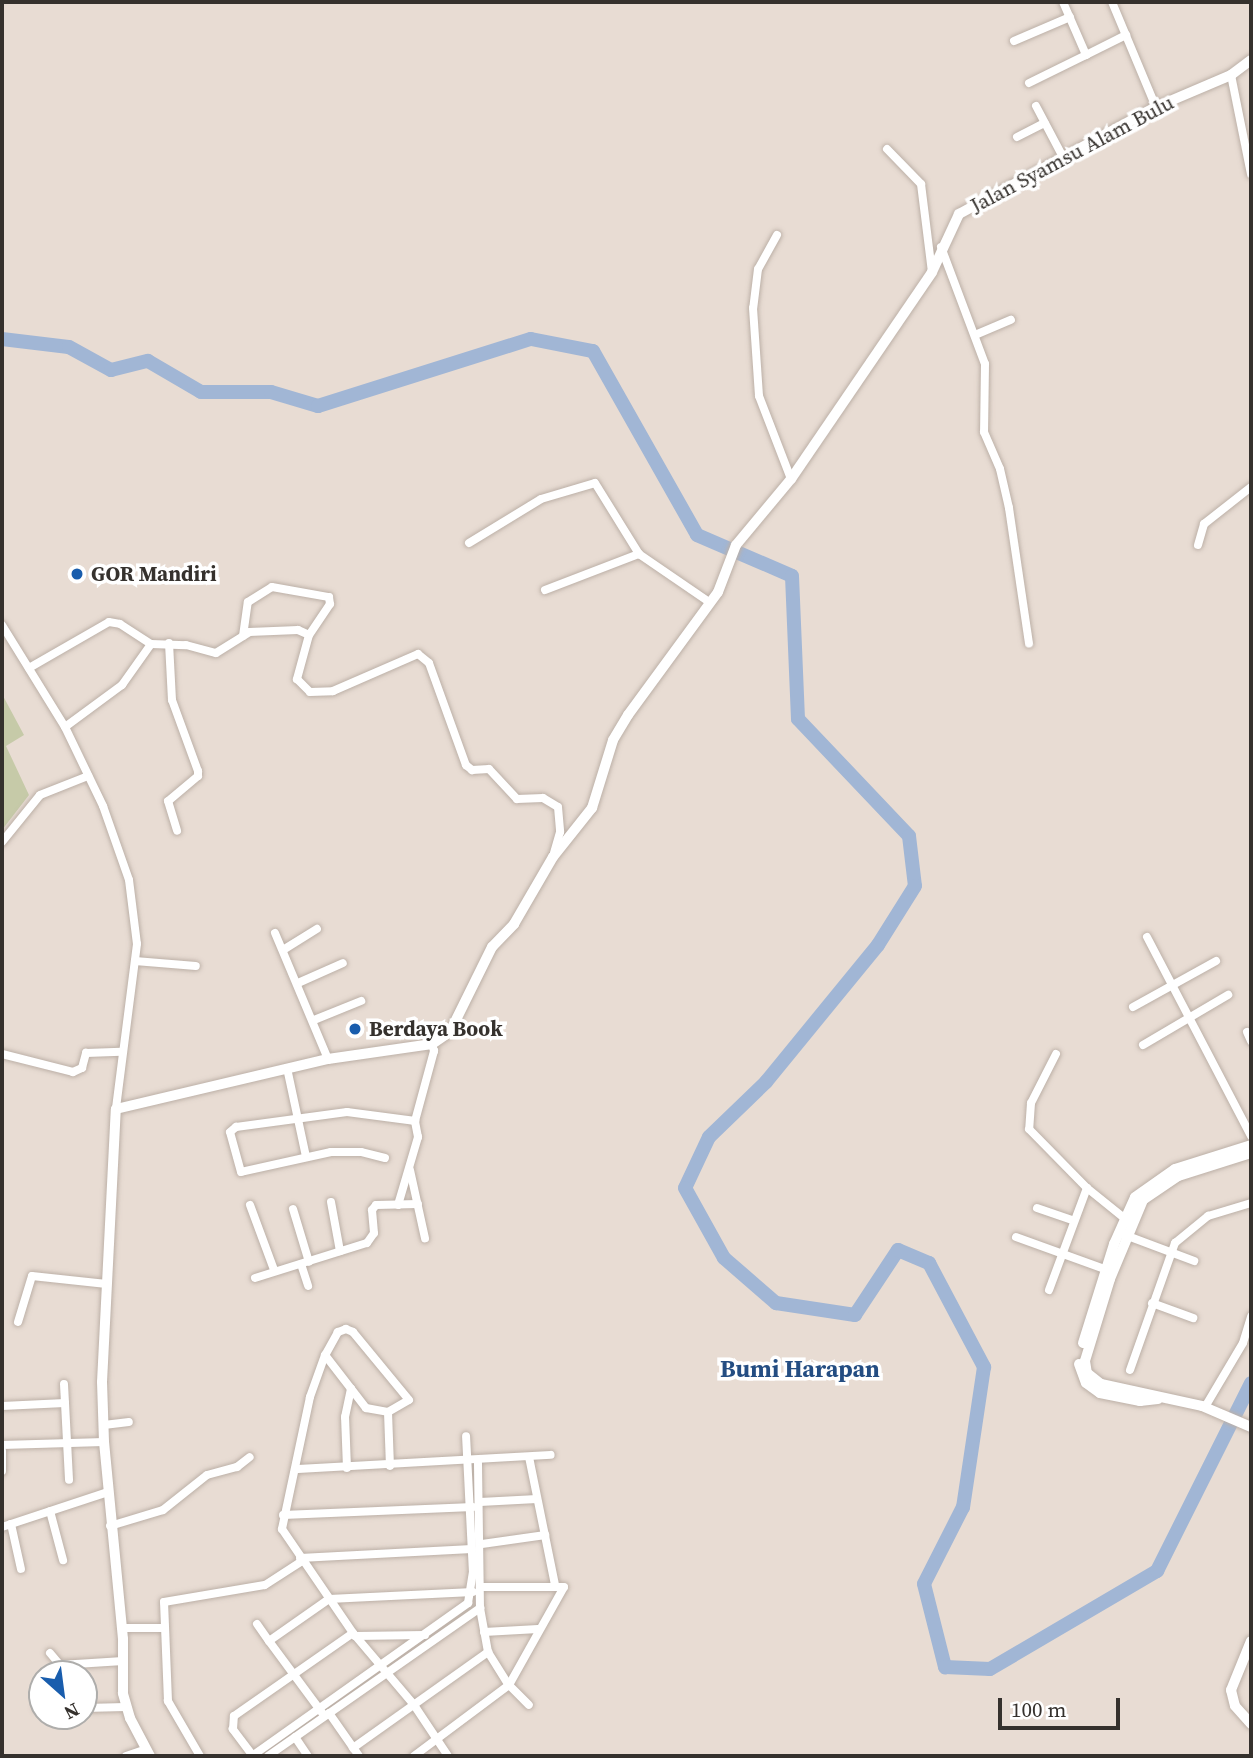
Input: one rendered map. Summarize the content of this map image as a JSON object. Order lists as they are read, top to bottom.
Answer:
{
  "streets": {
    "street": ["Jalan Syamsu Alam Bulu"]
  },
  "districts": ["Bumi Harapan"],
  "places": ["GOR Mandiri", "Berdaya Book"],
  "scale_bar": "100 m",
  "north": "bottom right"
}
